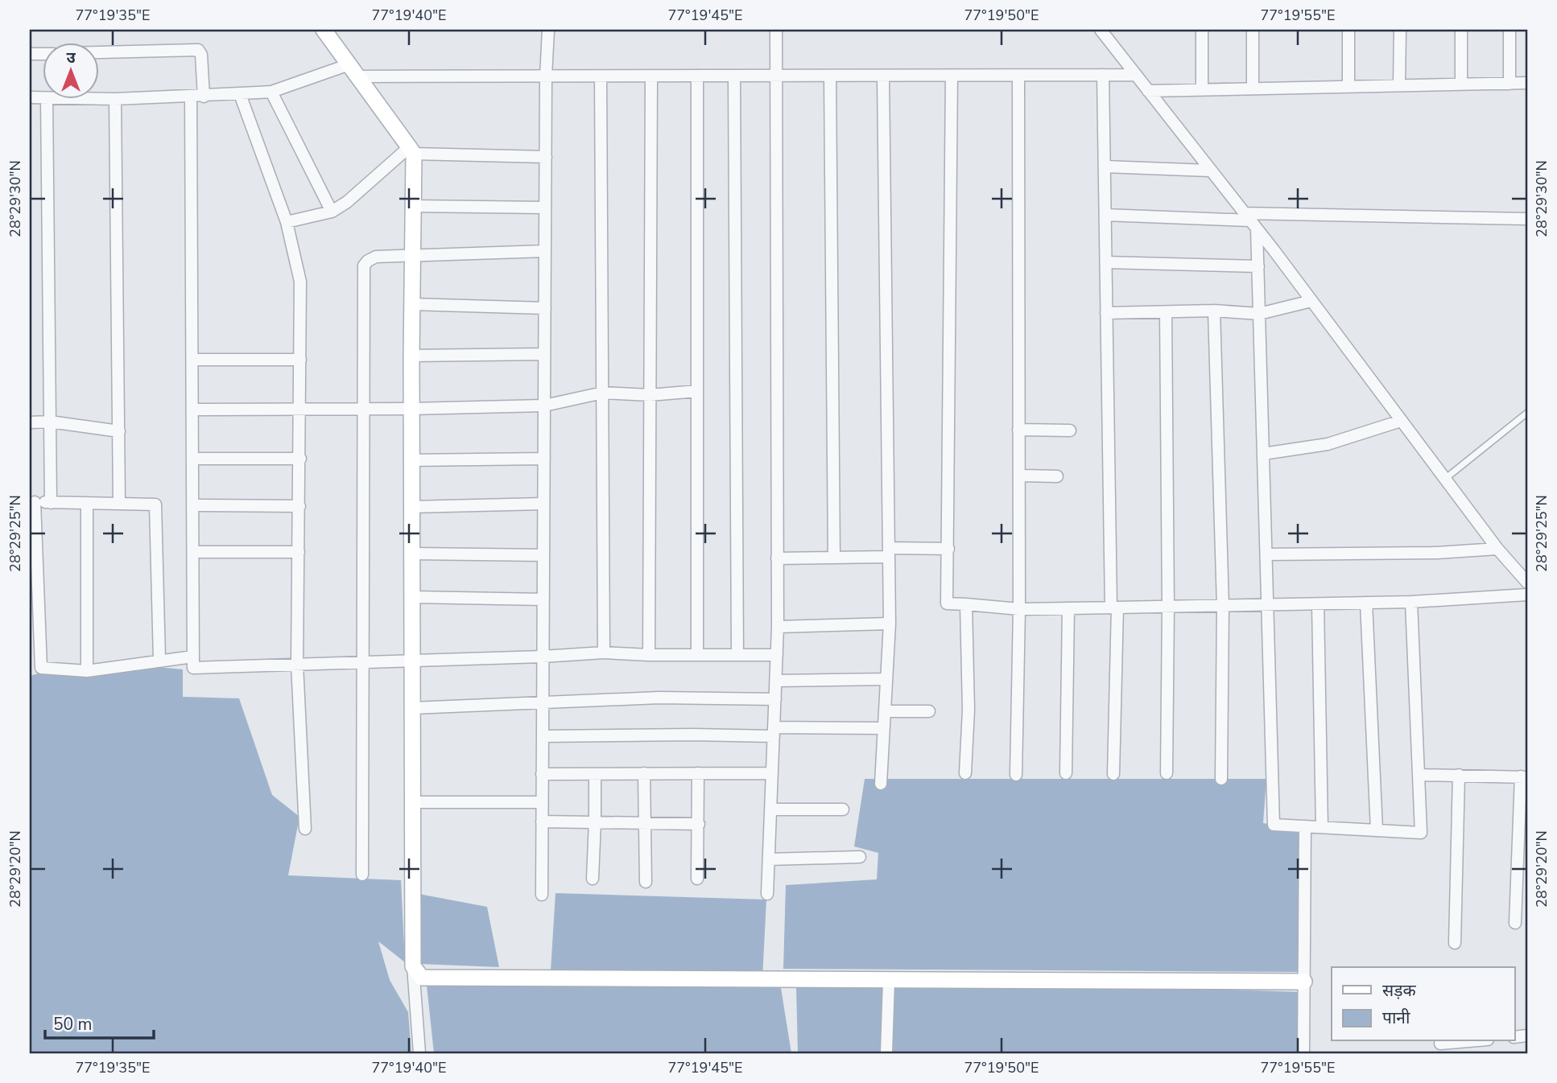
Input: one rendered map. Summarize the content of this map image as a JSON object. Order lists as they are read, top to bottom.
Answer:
{
  "legend": ["सड़क", "पानी"],
  "scale_bar": "50 m",
  "north": "top",
  "coordinates": [
    "77°19'35\"E",
    "77°19'40\"E",
    "77°19'45\"E",
    "77°19'50\"E",
    "77°19'55\"E",
    "28°29'30\"N",
    "28°29'25\"N",
    "28°29'20\"N"
  ]
}
